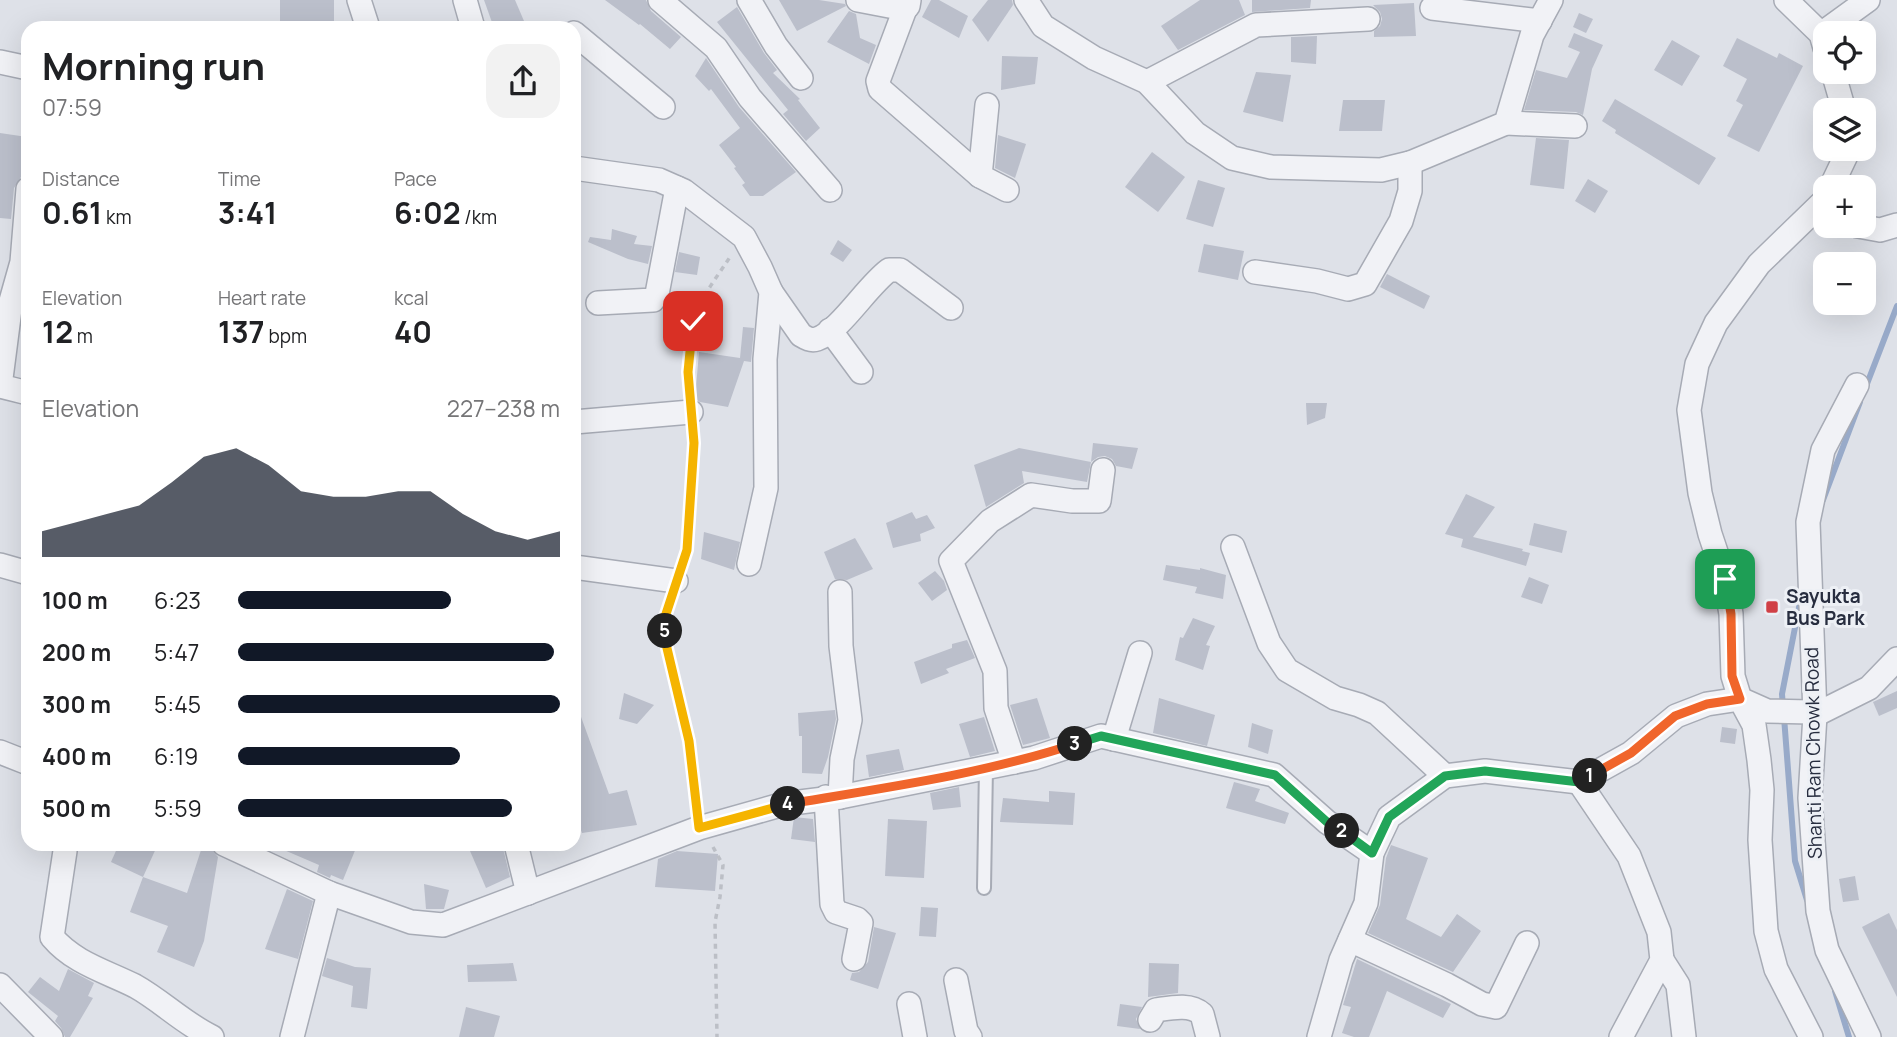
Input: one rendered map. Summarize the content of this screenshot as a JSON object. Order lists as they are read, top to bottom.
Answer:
{
  "streets": {
    "street": ["Shanti Ram Chowk Road"]
  },
  "places": {
    "transit": ["Sayukta Bus Park"]
  },
  "page": {
    "map_buttons": ["+", "−"],
    "heading": ["Morning run", "07:59"],
    "stats": [
      ["Distance", "0.61 km"],
      ["Time", "3:41"],
      ["Pace", "6:02 /km"],
      ["Elevation", "12 m"],
      ["Heart rate", "137 bpm"],
      ["kcal", "40"]
    ],
    "chart": ["Elevation", "227–238 m"],
    "list": [
      {
        "name": "100 m",
        "note": "6:23"
      },
      {
        "name": "200 m",
        "note": "5:47"
      },
      {
        "name": "300 m",
        "note": "5:45"
      },
      {
        "name": "400 m",
        "note": "6:19"
      },
      {
        "name": "500 m",
        "note": "5:59"
      }
    ],
    "pins": [
      "5",
      "3",
      "1",
      "4",
      "2"
    ]
  }
}
